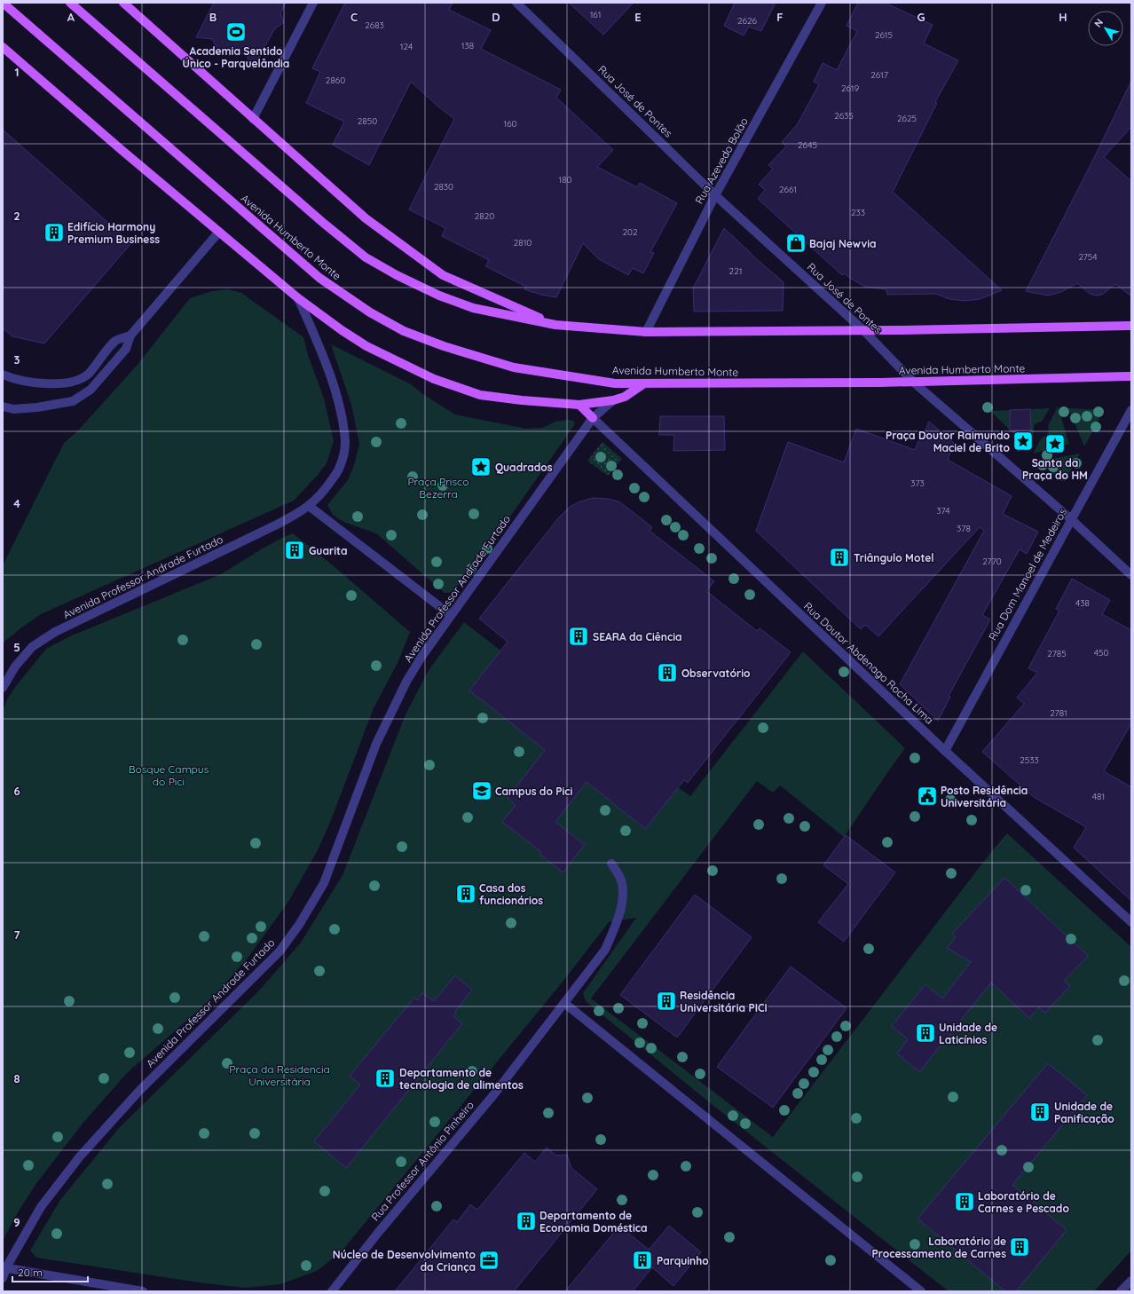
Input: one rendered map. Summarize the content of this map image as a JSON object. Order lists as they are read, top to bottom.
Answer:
{
  "streets": {
    "main road": ["Avenida Humberto Monte"],
    "street": [
      "Rua José de Pontes",
      "Rua Azevedo Bolão",
      "Rua Dom Manoel de Medeiros",
      "Avenida Professor Andrade Furtado",
      "Rua Doutor Abdenago Rocha Lima",
      "Rua Professor Antônio Pinheiro"
    ]
  },
  "crossings": [
    ["Rua José de Pontes", "Rua Azevedo Bolão"],
    ["Rua José de Pontes", "Avenida Humberto Monte"],
    ["Rua José de Pontes", "Rua Dom Manoel de Medeiros"],
    ["Rua Dom Manoel de Medeiros", "Rua Doutor Abdenago Rocha Lima"],
    ["Avenida Professor Andrade Furtado", "Rua Doutor Abdenago Rocha Lima"]
  ],
  "parks": ["Praça Prisco Bezerra", "Bosque Campus do Pici", "Praça da Residencia Universitária"],
  "places": {
    "sports": ["Academia Sentido Único - Parquelândia"],
    "building": [
      "Edifício Harmony Premium Business",
      "Guarita",
      "Triângulo Motel",
      "SEARA da Ciência",
      "Observatório",
      "Casa dos funcionários",
      "Residência Universitária PICI",
      "Unidade de Laticínios",
      "Departamento de tecnologia de alimentos",
      "Unidade de Panificação",
      "Laboratório de Carnes e Pescado",
      "Departamento de Economia Doméstica",
      "Laboratório de Processamento de Carnes",
      "Parquinho"
    ],
    "shop": ["Bajaj Newvia"],
    "place": ["Praça Doutor Raimundo Maciel de Brito", "Santa da Praça do HM", "Quadrados"],
    "school or university": ["Campus do Pici"],
    "public building": ["Posto Residência Universitária"],
    "office": ["Núcleo de Desenvolvimento da Criança"]
  },
  "house_numbers": [
    "161",
    "2626",
    "2683",
    "2615",
    "138",
    "124",
    "2617",
    "2860",
    "2619",
    "2635",
    "2625",
    "2850",
    "160",
    "2645",
    "180",
    "2830",
    "2661",
    "233",
    "2820",
    "202",
    "2810",
    "2754",
    "221",
    "373",
    "374",
    "378",
    "2770",
    "438",
    "450",
    "2785",
    "2781",
    "2533",
    "481"
  ],
  "scale_bar": "20 m",
  "north": "top left",
  "grid": {
    "columns": [
      "A",
      "B",
      "C",
      "D",
      "E",
      "F",
      "G",
      "H"
    ],
    "rows": [
      "1",
      "2",
      "3",
      "4",
      "5",
      "6",
      "7",
      "8",
      "9"
    ]
  }
}
